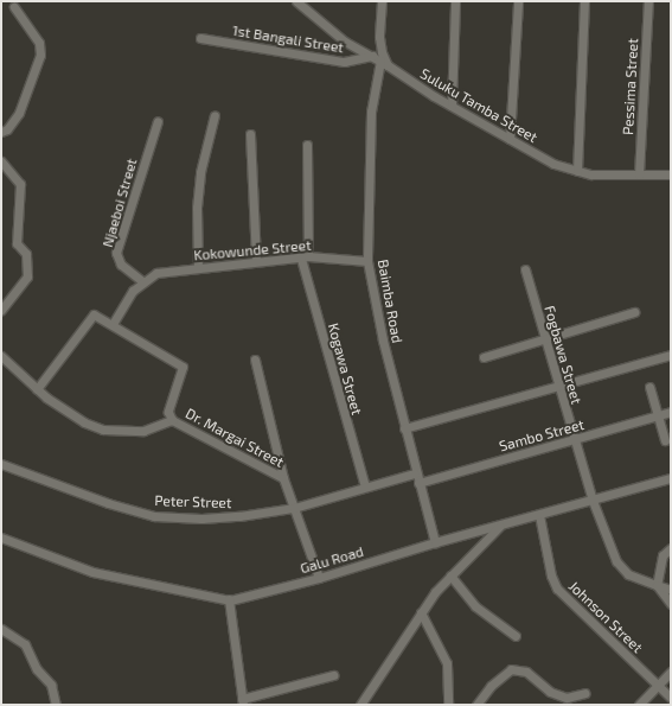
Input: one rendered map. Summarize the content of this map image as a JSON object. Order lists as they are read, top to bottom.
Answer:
{
  "streets": {
    "street": [
      "1st Bangali Street",
      "Pessima Street",
      "Suluku Tamba Street",
      "Njaeboi Street",
      "Kokowunde Street",
      "Baimba Road",
      "Fogbawa Street",
      "Kogawa Street",
      "Sambo Street",
      "Dr. Margai Street",
      "Peter Street",
      "Galu Road",
      "Johnson Street"
    ]
  },
  "crossings": [
    ["1st Bangali Street", "Suluku Tamba Street"],
    ["Pessima Street", "Suluku Tamba Street"],
    ["Suluku Tamba Street", "Baimba Road"],
    ["Njaeboi Street", "Kokowunde Street"],
    ["Kokowunde Street", "Baimba Road"],
    ["Kokowunde Street", "Kogawa Street"],
    ["Baimba Road", "Sambo Street"],
    ["Baimba Road", "Peter Street"],
    ["Baimba Road", "Galu Road"],
    ["Fogbawa Street", "Sambo Street"],
    ["Fogbawa Street", "Galu Road"],
    ["Kogawa Street", "Peter Street"],
    ["Galu Road", "Johnson Street"]
  ]
}
